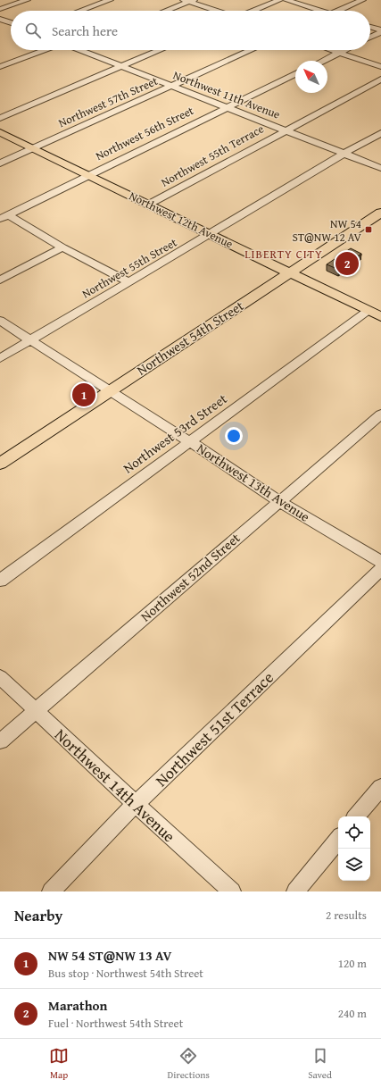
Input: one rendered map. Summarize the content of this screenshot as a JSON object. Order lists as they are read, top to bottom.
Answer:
{
  "streets": {
    "main road": ["Northwest 12th Avenue", "Northwest 54th Street"],
    "street": [
      "Northwest 11th Avenue",
      "Northwest 57th Street",
      "Northwest 56th Street",
      "Northwest 55th Terrace",
      "Northwest 55th Street",
      "Northwest 53rd Street",
      "Northwest 13th Avenue",
      "Northwest 52nd Street",
      "Northwest 51st Terrace",
      "Northwest 14th Avenue"
    ]
  },
  "crossings": [
    ["Northwest 11th Avenue", "Northwest 57th Street"],
    ["Northwest 11th Avenue", "Northwest 56th Street"],
    ["Northwest 11th Avenue", "Northwest 55th Terrace"],
    ["Northwest 11th Avenue", "Northwest 55th Street"],
    ["Northwest 57th Street", "Northwest 12th Avenue"],
    ["Northwest 56th Street", "Northwest 12th Avenue"],
    ["Northwest 55th Terrace", "Northwest 12th Avenue"],
    ["Northwest 12th Avenue", "Northwest 55th Street"],
    ["Northwest 12th Avenue", "Northwest 54th Street"],
    ["Northwest 12th Avenue", "Northwest 53rd Street"],
    ["Northwest 55th Street", "Northwest 13th Avenue"],
    ["Northwest 54th Street", "Northwest 13th Avenue"],
    ["Northwest 53rd Street", "Northwest 13th Avenue"],
    ["Northwest 13th Avenue", "Northwest 52nd Street"],
    ["Northwest 52nd Street", "Northwest 14th Avenue"],
    ["Northwest 51st Terrace", "Northwest 14th Avenue"]
  ],
  "districts": ["LIBERTY CITY"],
  "places": {
    "transit": ["NW 54 ST@NW 12 AV"]
  },
  "north": "top left",
  "page": {
    "search": "Search here",
    "pins": ["2", "1"],
    "heading": ["Nearby", "2 results"],
    "list": [
      {
        "mark": "1",
        "name": "NW 54 ST@NW 13 AV",
        "note": "Bus stop · Northwest 54th Street",
        "value": "120 m"
      },
      {
        "mark": "2",
        "name": "Marathon",
        "note": "Fuel · Northwest 54th Street",
        "value": "240 m"
      }
    ],
    "nav": ["Map", "Directions", "Saved"]
  }
}
